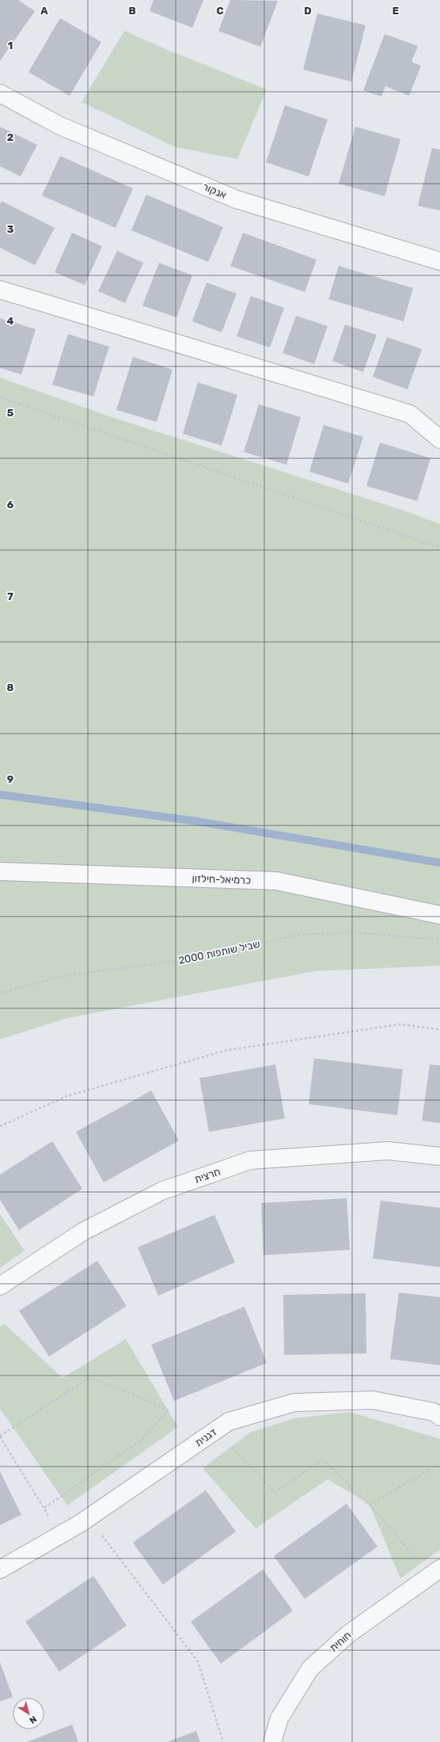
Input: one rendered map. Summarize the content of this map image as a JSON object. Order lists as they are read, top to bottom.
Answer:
{
  "streets": {
    "street": [
      "אנקור",
      "כרמיאל-חילזון",
      "חרצית",
      "דגנית",
      "חוחית"
    ],
    "path": ["שביל שותפות 2000"]
  },
  "north": "bottom right",
  "grid": {
    "columns": [
      "A",
      "B",
      "C",
      "D",
      "E"
    ],
    "rows": [
      "1",
      "2",
      "3",
      "4",
      "5",
      "6",
      "7",
      "8",
      "9"
    ]
  }
}
